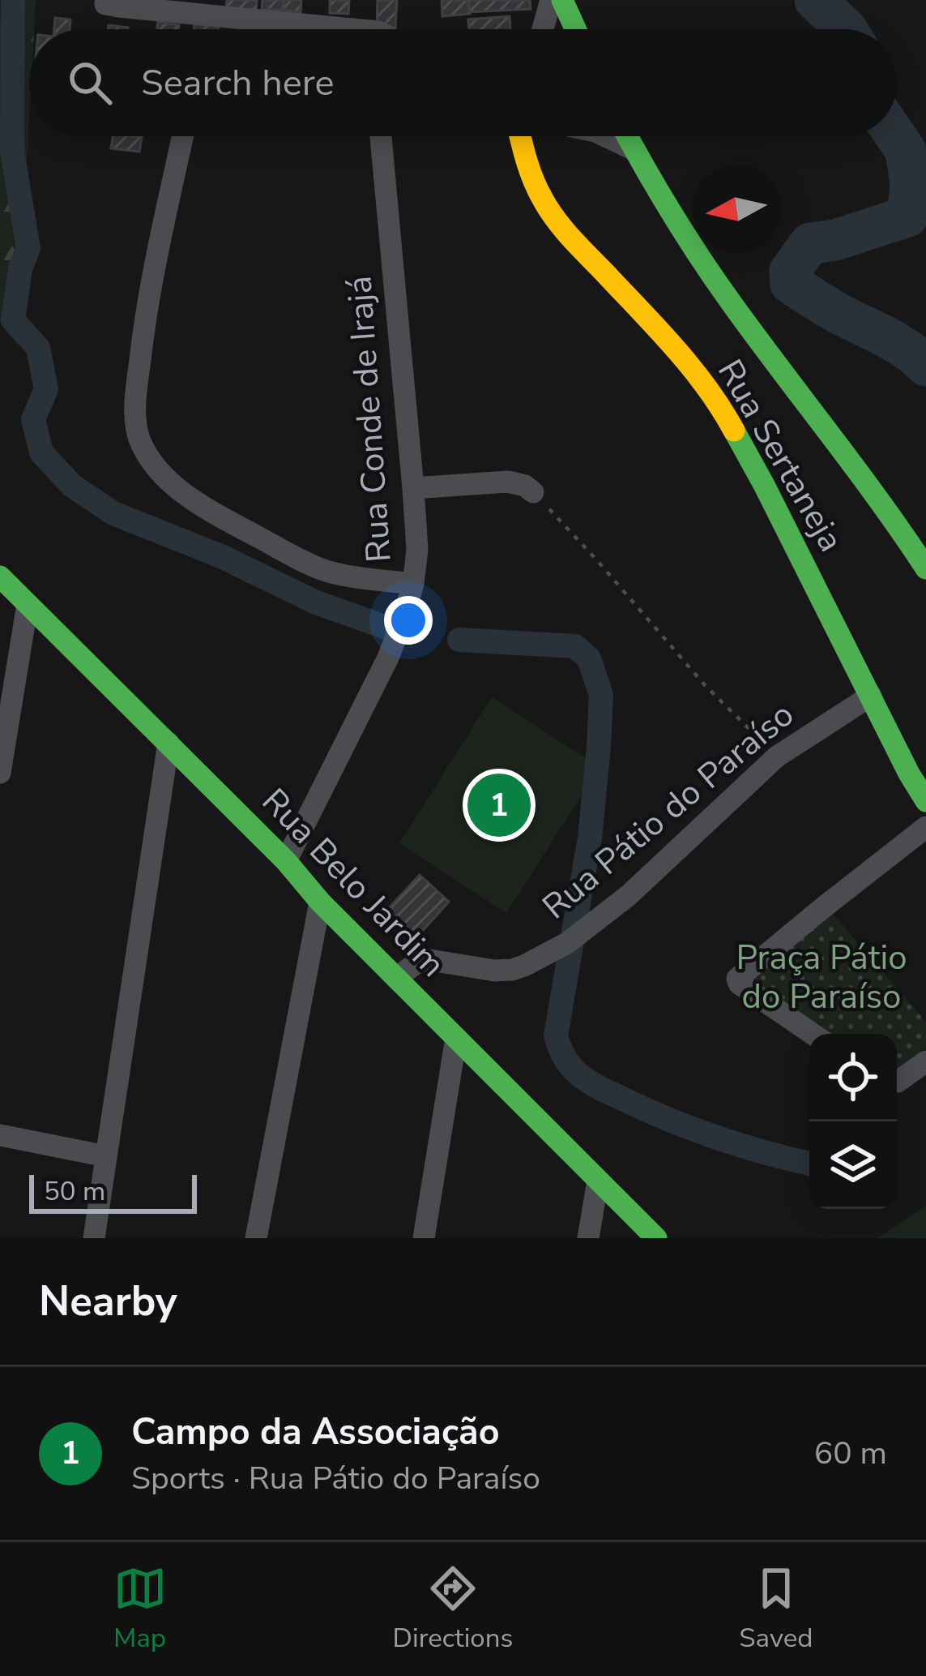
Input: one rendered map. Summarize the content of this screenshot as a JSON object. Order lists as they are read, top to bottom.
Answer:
{
  "streets": {
    "street": [
      "Rua Conde de Irajá",
      "Rua Sertaneja",
      "Rua Pátio do Paraíso",
      "Rua Belo Jardim"
    ]
  },
  "crossings": [
    ["Rua Conde de Irajá", "Rua Belo Jardim"],
    ["Rua Sertaneja", "Rua Pátio do Paraíso"],
    ["Rua Pátio do Paraíso", "Rua Belo Jardim"]
  ],
  "parks": ["Praça Pátio do Paraíso"],
  "scale_bar": "50 m",
  "north": "left",
  "page": {
    "search": "Search here",
    "pins": "1",
    "scale": "50 m",
    "heading": "Nearby",
    "list": [
      {
        "mark": "1",
        "name": "Campo da Associação",
        "note": "Sports · Rua Pátio do Paraíso",
        "value": "60 m"
      }
    ],
    "nav": ["Map", "Directions", "Saved"]
  }
}
